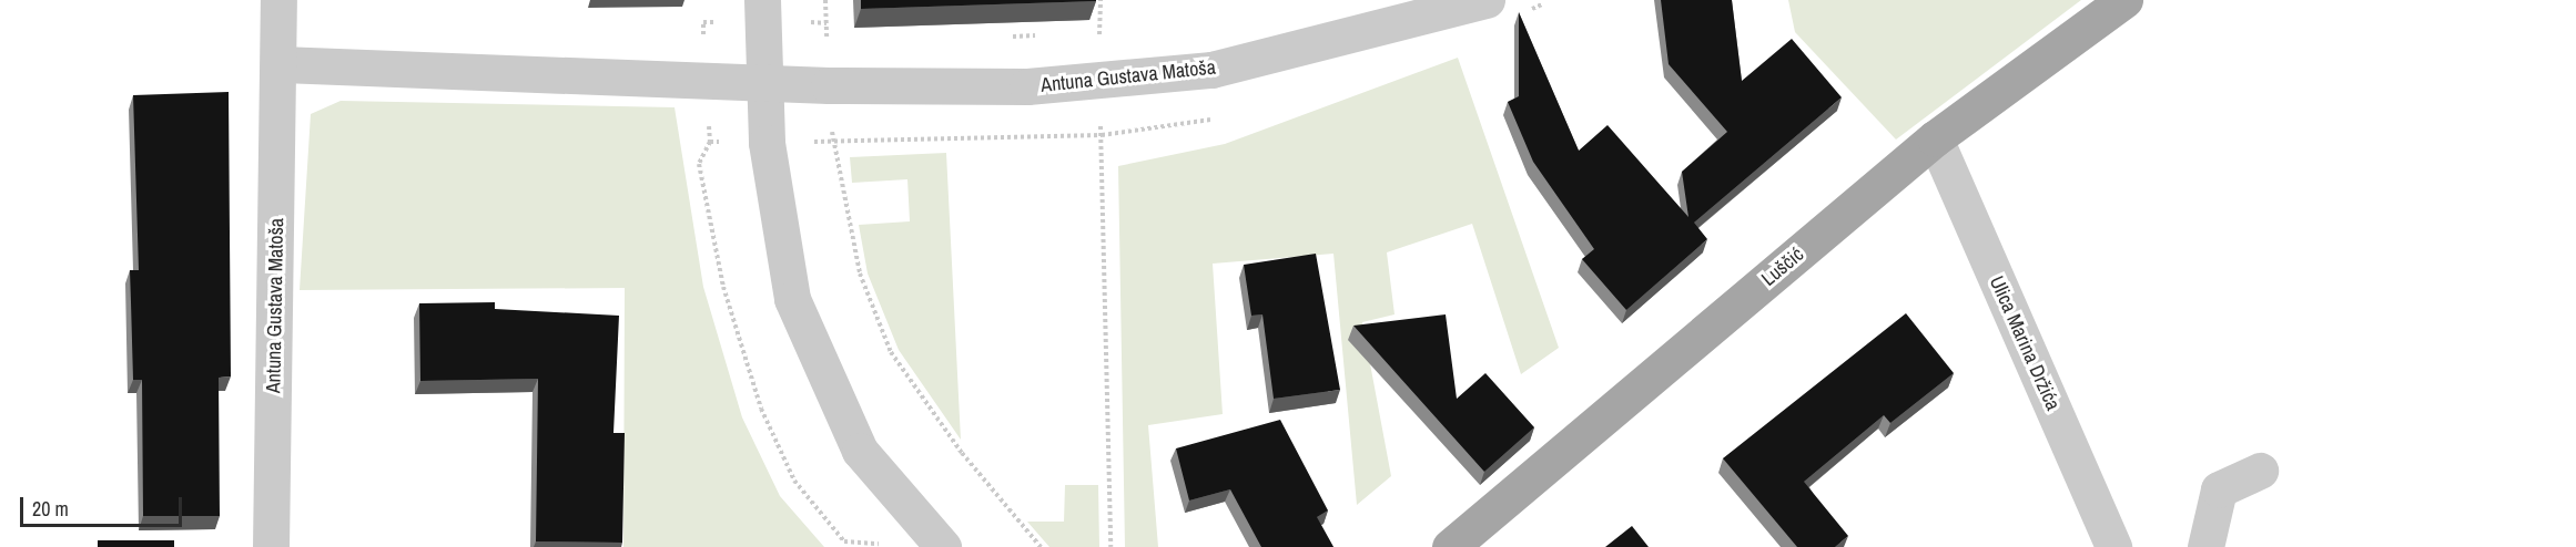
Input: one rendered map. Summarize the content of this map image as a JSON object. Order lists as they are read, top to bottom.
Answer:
{
  "streets": {
    "main road": ["Luščić"],
    "street": ["Antuna Gustava Matoša", "Ulica Marina Držića"]
  },
  "crossings": [
    ["Luščić", "Ulica Marina Držića"]
  ],
  "scale_bar": "20 m"
}
